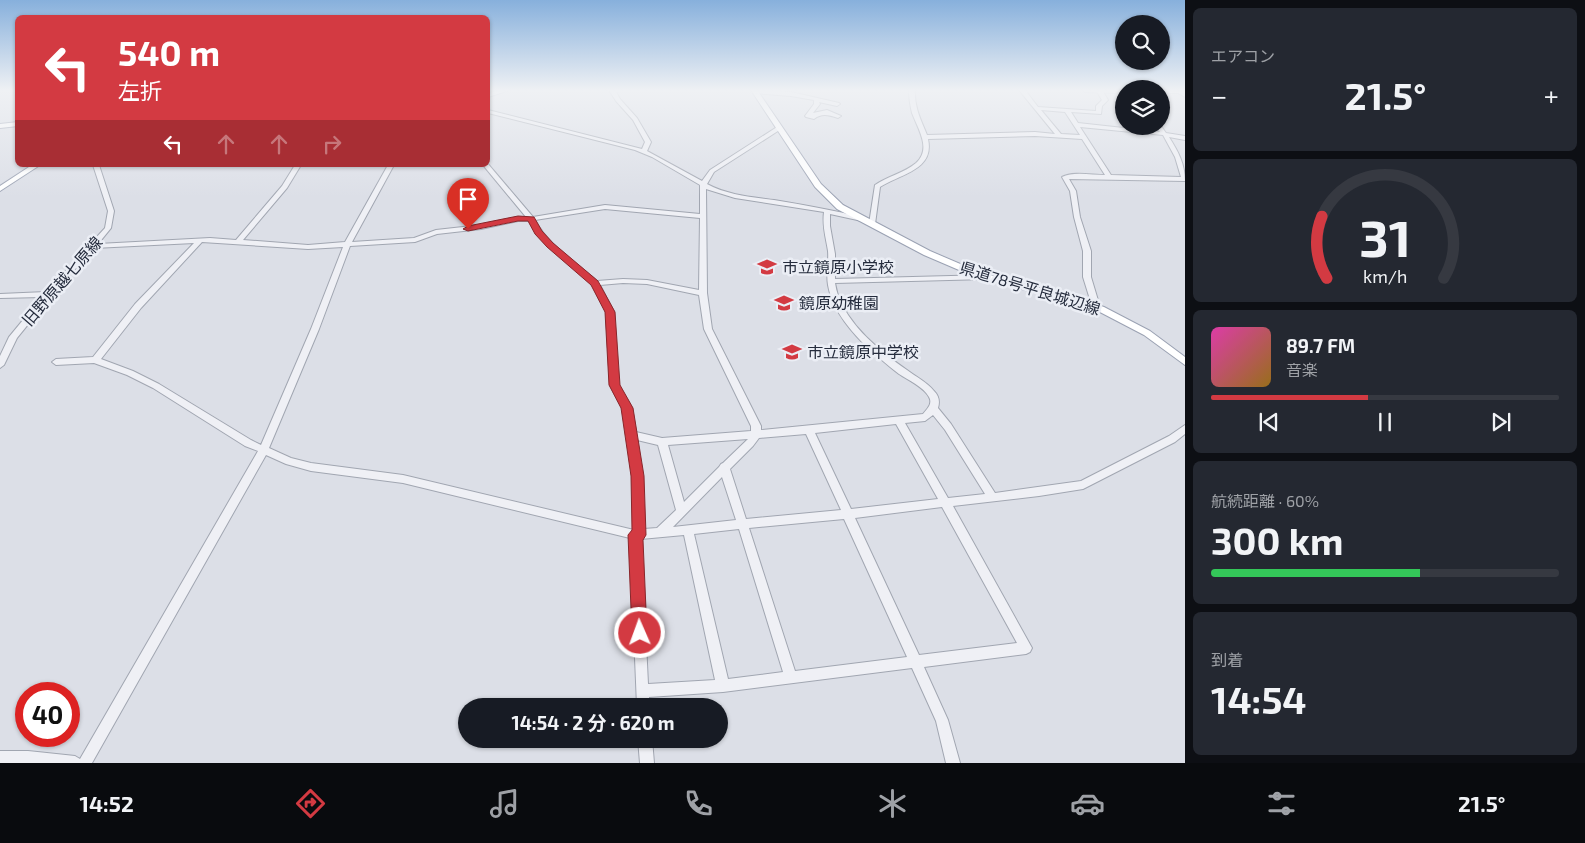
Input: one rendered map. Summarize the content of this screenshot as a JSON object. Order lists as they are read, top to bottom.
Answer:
{
  "streets": {
    "main road": ["県道78号平良城辺線"],
    "street": ["旧野原越七原線"]
  },
  "places": {
    "school or university": ["市立鏡原小学校", "鏡原幼稚園", "市立鏡原中学校"]
  },
  "page": {
    "tile": [
      "エアコン",
      ["航続距離 · 60%", "300 km"],
      ["到着", "14:54"]
    ],
    "turn": ["540 m", "左折"],
    "heat": ["−", "21.5°", "+"],
    "song": ["89.7 FM", "音楽"],
    "limit": "40",
    "trip": "14:54 · 2 分 · 620 m",
    "tabs": ["14:52", "21.5°"],
    "gauge": ["31", "km/h"]
  }
}
